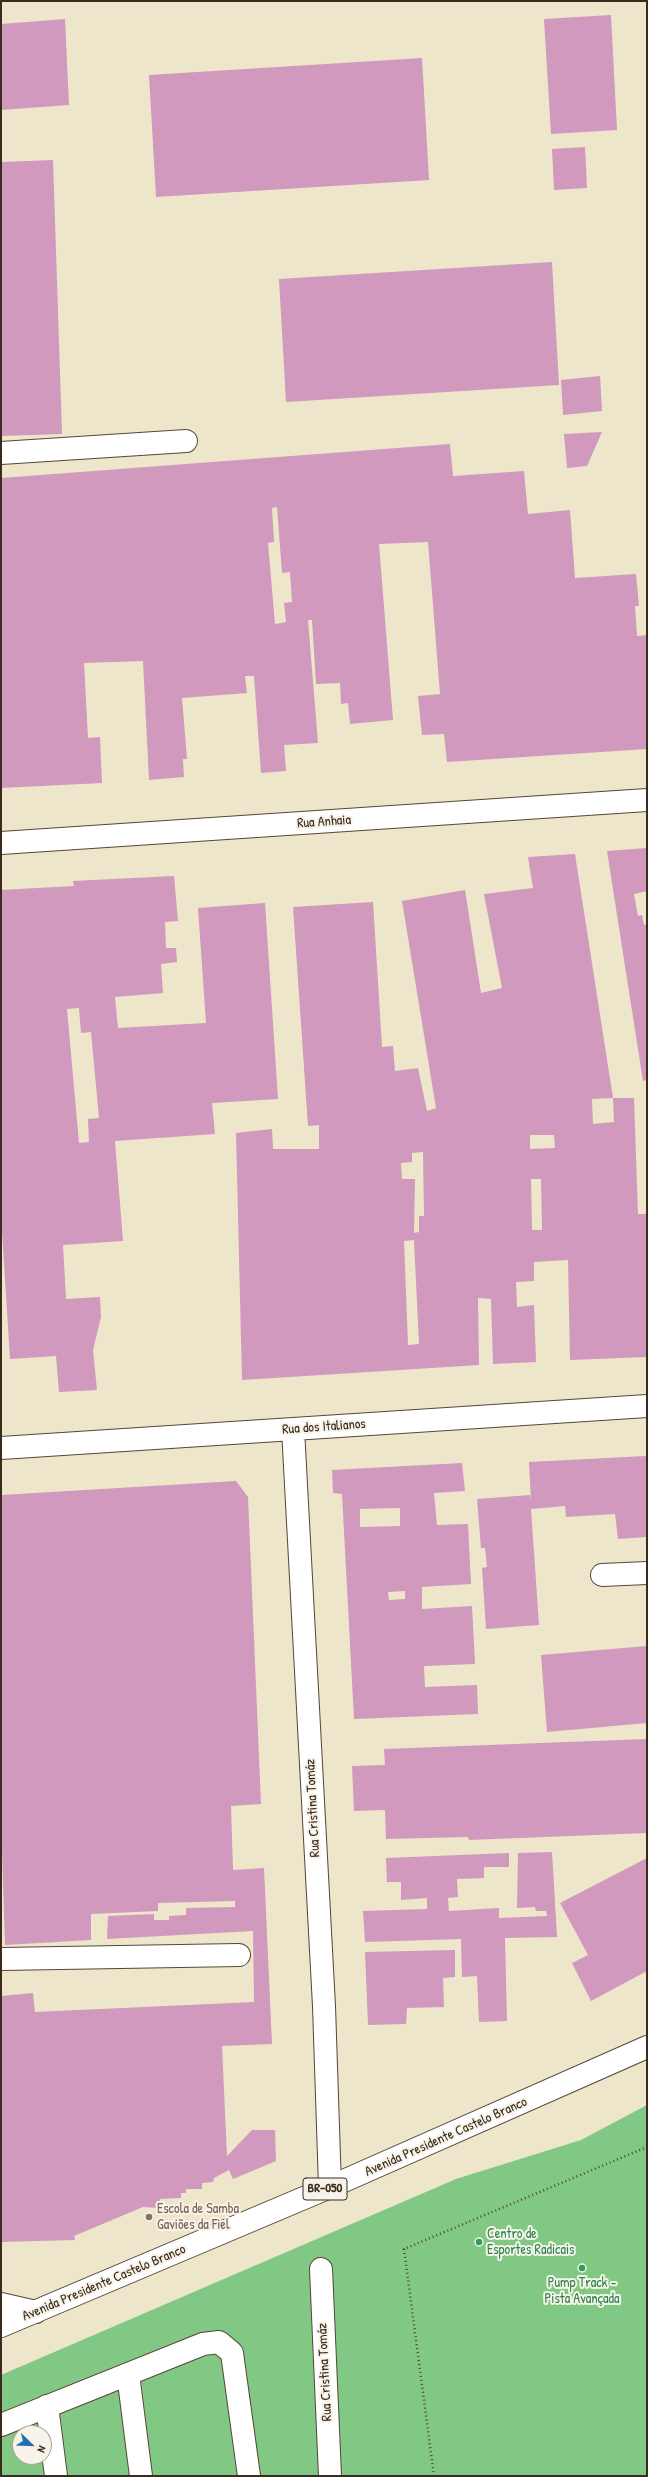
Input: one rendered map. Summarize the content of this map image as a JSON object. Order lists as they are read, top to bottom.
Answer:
{
  "streets": {
    "main road": [
      "Rua Anhaia",
      "Rua dos Italianos",
      "Rua Cristina Tomáz",
      "Avenida Presidente Castelo Branco",
      "BR-050"
    ]
  },
  "crossings": [
    ["Rua dos Italianos", "Rua Cristina Tomáz"],
    ["Rua Cristina Tomáz", "Avenida Presidente Castelo Branco"]
  ],
  "places": ["Escola de Samba Gaviões da Fiel", "Centro de Esportes Radicais", "Pump Track - Pista Avançada"],
  "north": "bottom right"
}
